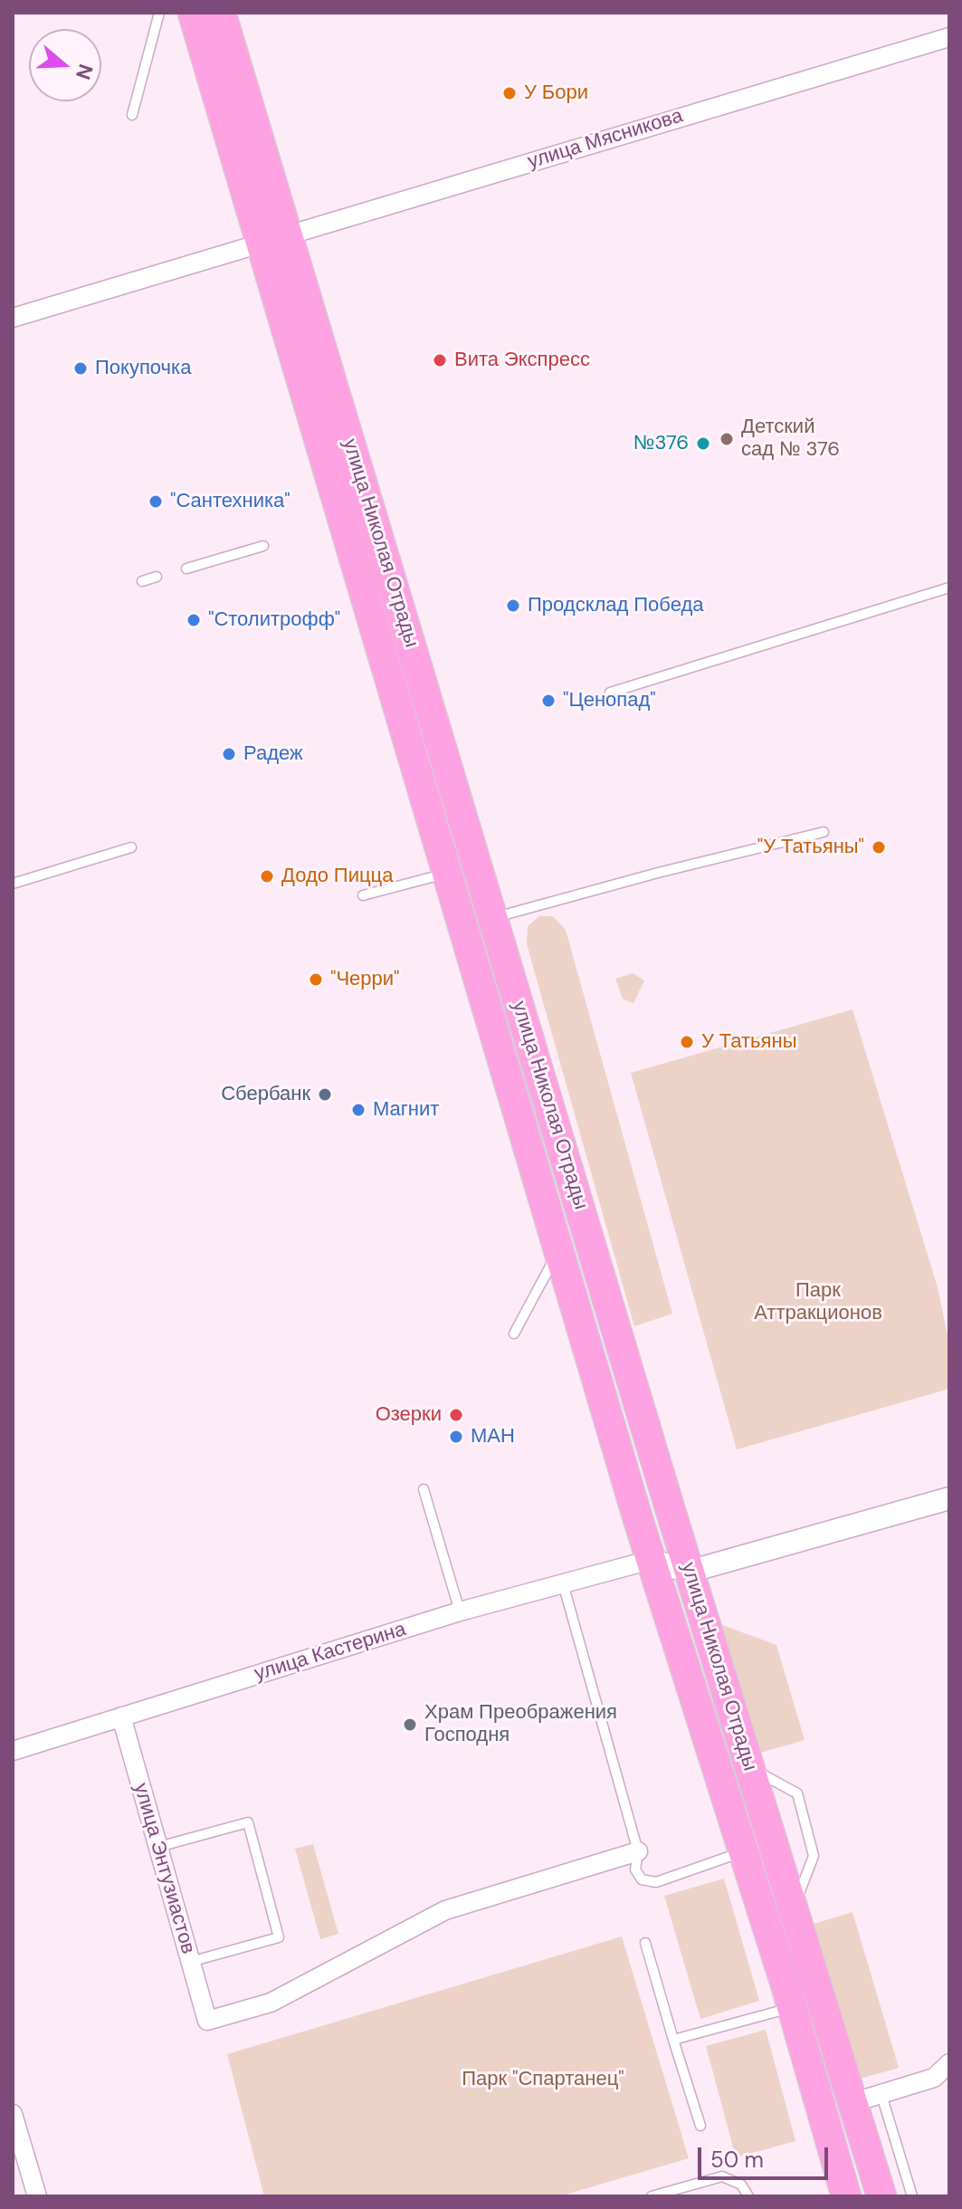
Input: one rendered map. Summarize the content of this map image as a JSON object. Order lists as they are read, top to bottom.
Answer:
{
  "streets": {
    "main road": ["улица Николая Отрады"],
    "street": ["улица Мясникова", "улица Кастерина", "улица Энтузиастов"]
  },
  "crossings": [
    ["улица Мясникова", "улица Николая Отрады"],
    ["улица Николая Отрады", "улица Кастерина"],
    ["улица Кастерина", "улица Энтузиастов"]
  ],
  "parks": ["Парк Аттракционов", "Парк \"Спартанец\""],
  "places": [
    "У Бори",
    "Вита Экспресс",
    "Покупочка",
    "Детский сад № 376",
    "№376",
    "\"Сантехника\"",
    "Продсклад Победа",
    "\"Столитрофф\"",
    "\"Ценопад\"",
    "Радеж",
    "\"У Татьяны\"",
    "Додо Пицца",
    "\"Черри\"",
    "У Татьяны",
    "Сбербанк",
    "Магнит",
    "Озерки",
    "МАН",
    "Храм Преображения Господня"
  ],
  "scale_bar": "50 m",
  "north": "right"
}
